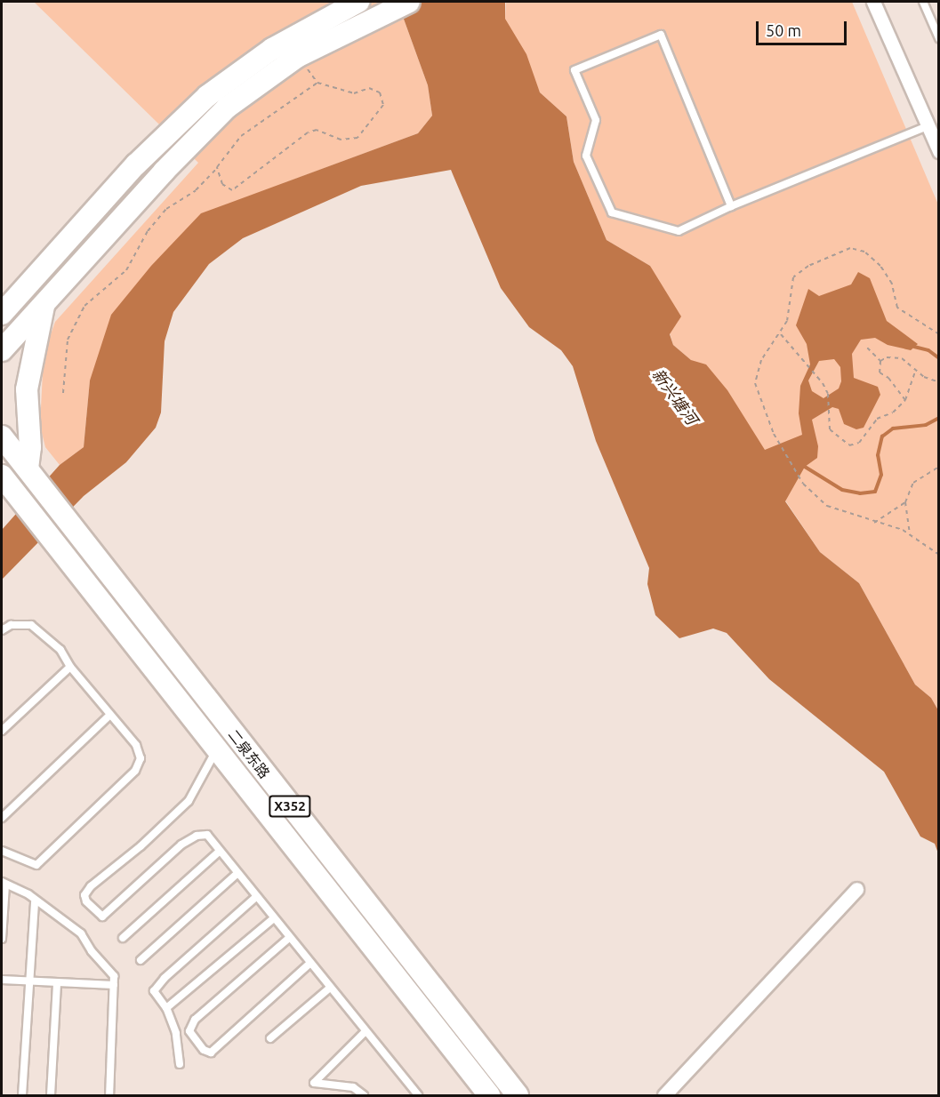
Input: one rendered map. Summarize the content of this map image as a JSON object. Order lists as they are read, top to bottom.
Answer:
{
  "streets": {
    "main road": ["二泉东路", "X352"]
  },
  "water": ["新兴塘河"],
  "scale_bar": "50 m"
}
